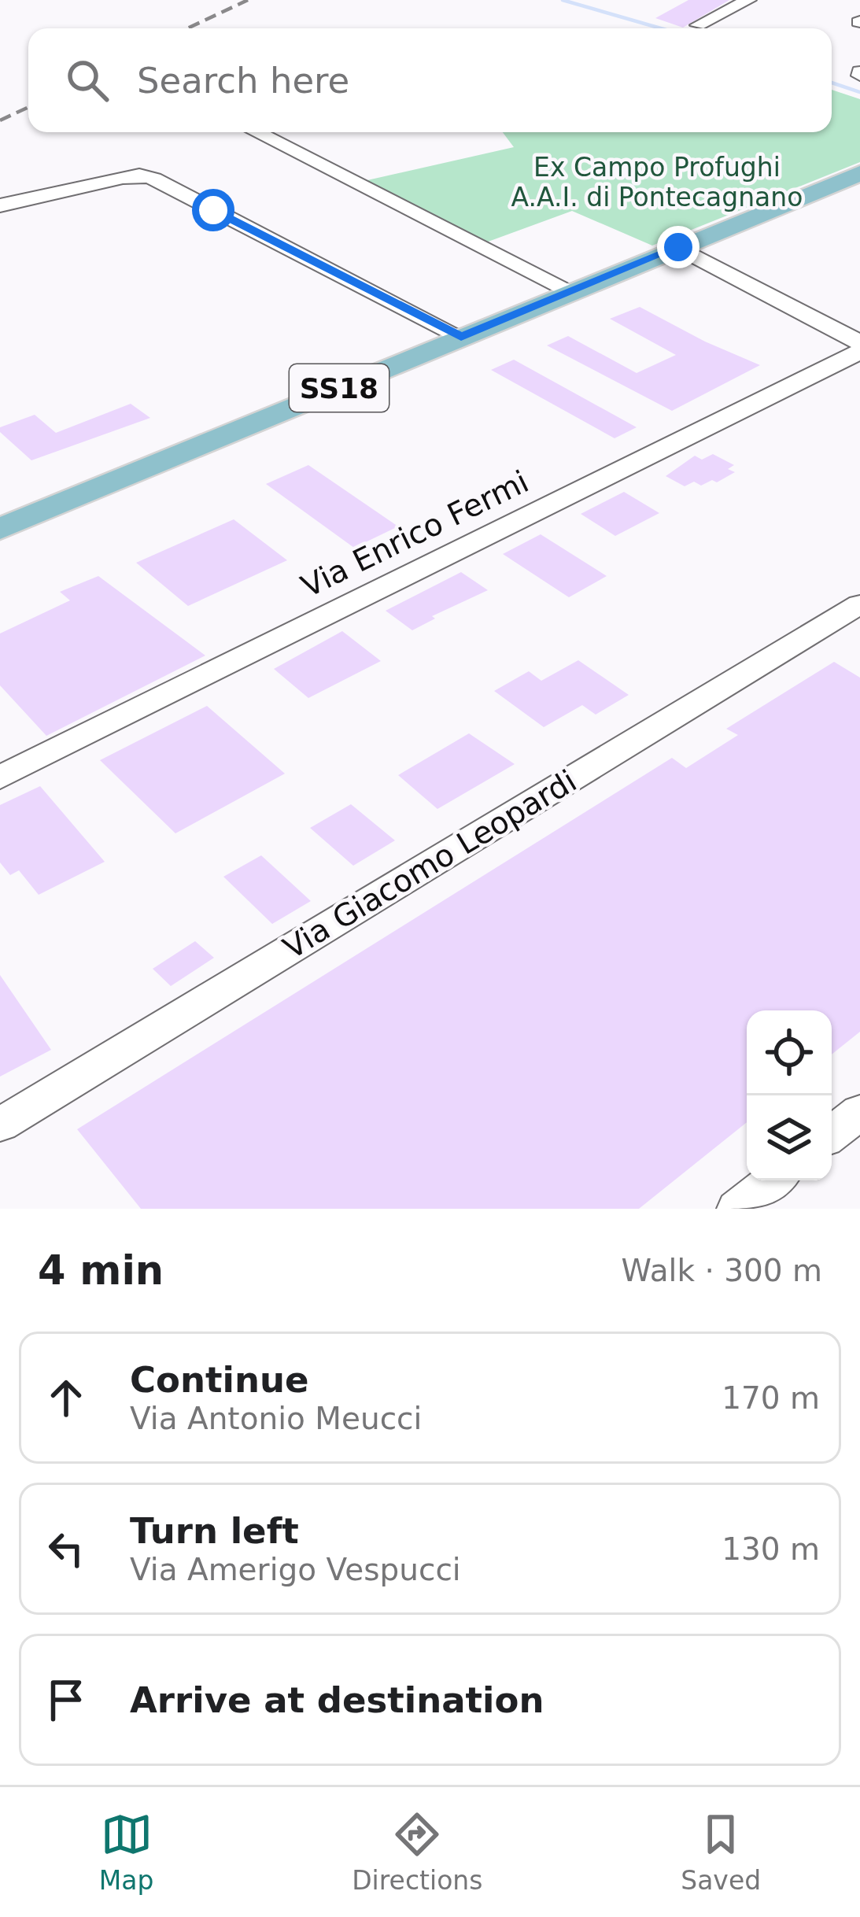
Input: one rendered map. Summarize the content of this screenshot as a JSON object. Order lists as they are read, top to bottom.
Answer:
{
  "streets": {
    "main road": ["SS18"],
    "street": ["Via Enrico Fermi", "Via Giacomo Leopardi"]
  },
  "parks": ["Ex Campo Profughi A.A.I. di Pontecagnano"],
  "page": {
    "search": "Search here",
    "heading": ["4 min", "Walk · 300 m"],
    "list": [
      ["Continue", "Via Antonio Meucci", "170 m"],
      ["Turn left", "Via Amerigo Vespucci", "130 m"],
      "Arrive at destination"
    ],
    "nav": ["Map", "Directions", "Saved"]
  }
}
